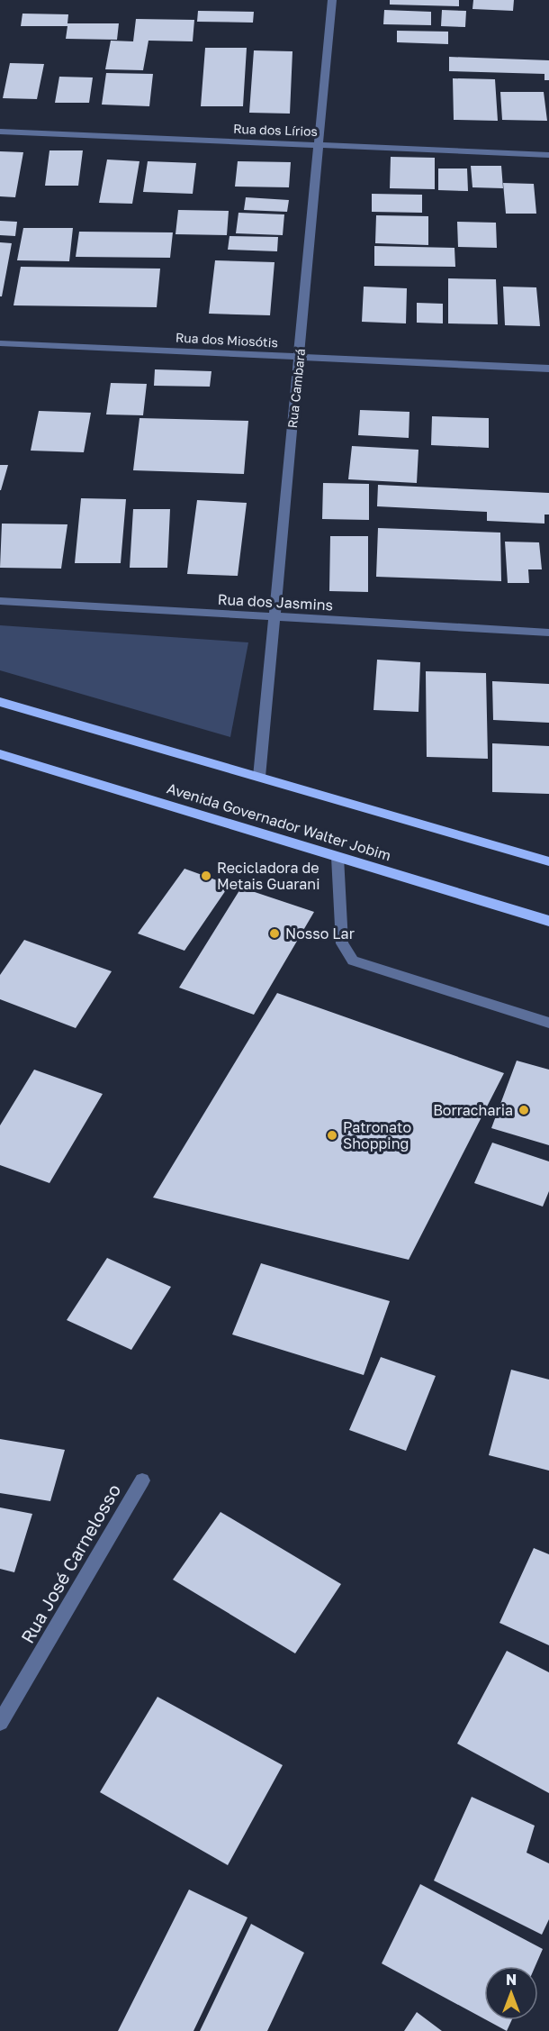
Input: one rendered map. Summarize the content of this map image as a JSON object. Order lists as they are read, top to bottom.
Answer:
{
  "streets": {
    "main road": ["Avenida Governador Walter Jobim"],
    "street": [
      "Rua dos Lírios",
      "Rua dos Miosótis",
      "Rua Cambará",
      "Rua dos Jasmins",
      "Rua José Carnelosso"
    ]
  },
  "crossings": [
    ["Rua dos Lírios", "Rua Cambará"],
    ["Rua dos Miosótis", "Rua Cambará"],
    ["Rua Cambará", "Rua dos Jasmins"]
  ],
  "places": [
    "Recicladora de Metais Guarani",
    "Nosso Lar",
    "Borracharia",
    "Patronato Shopping"
  ],
  "north": "top"
}
